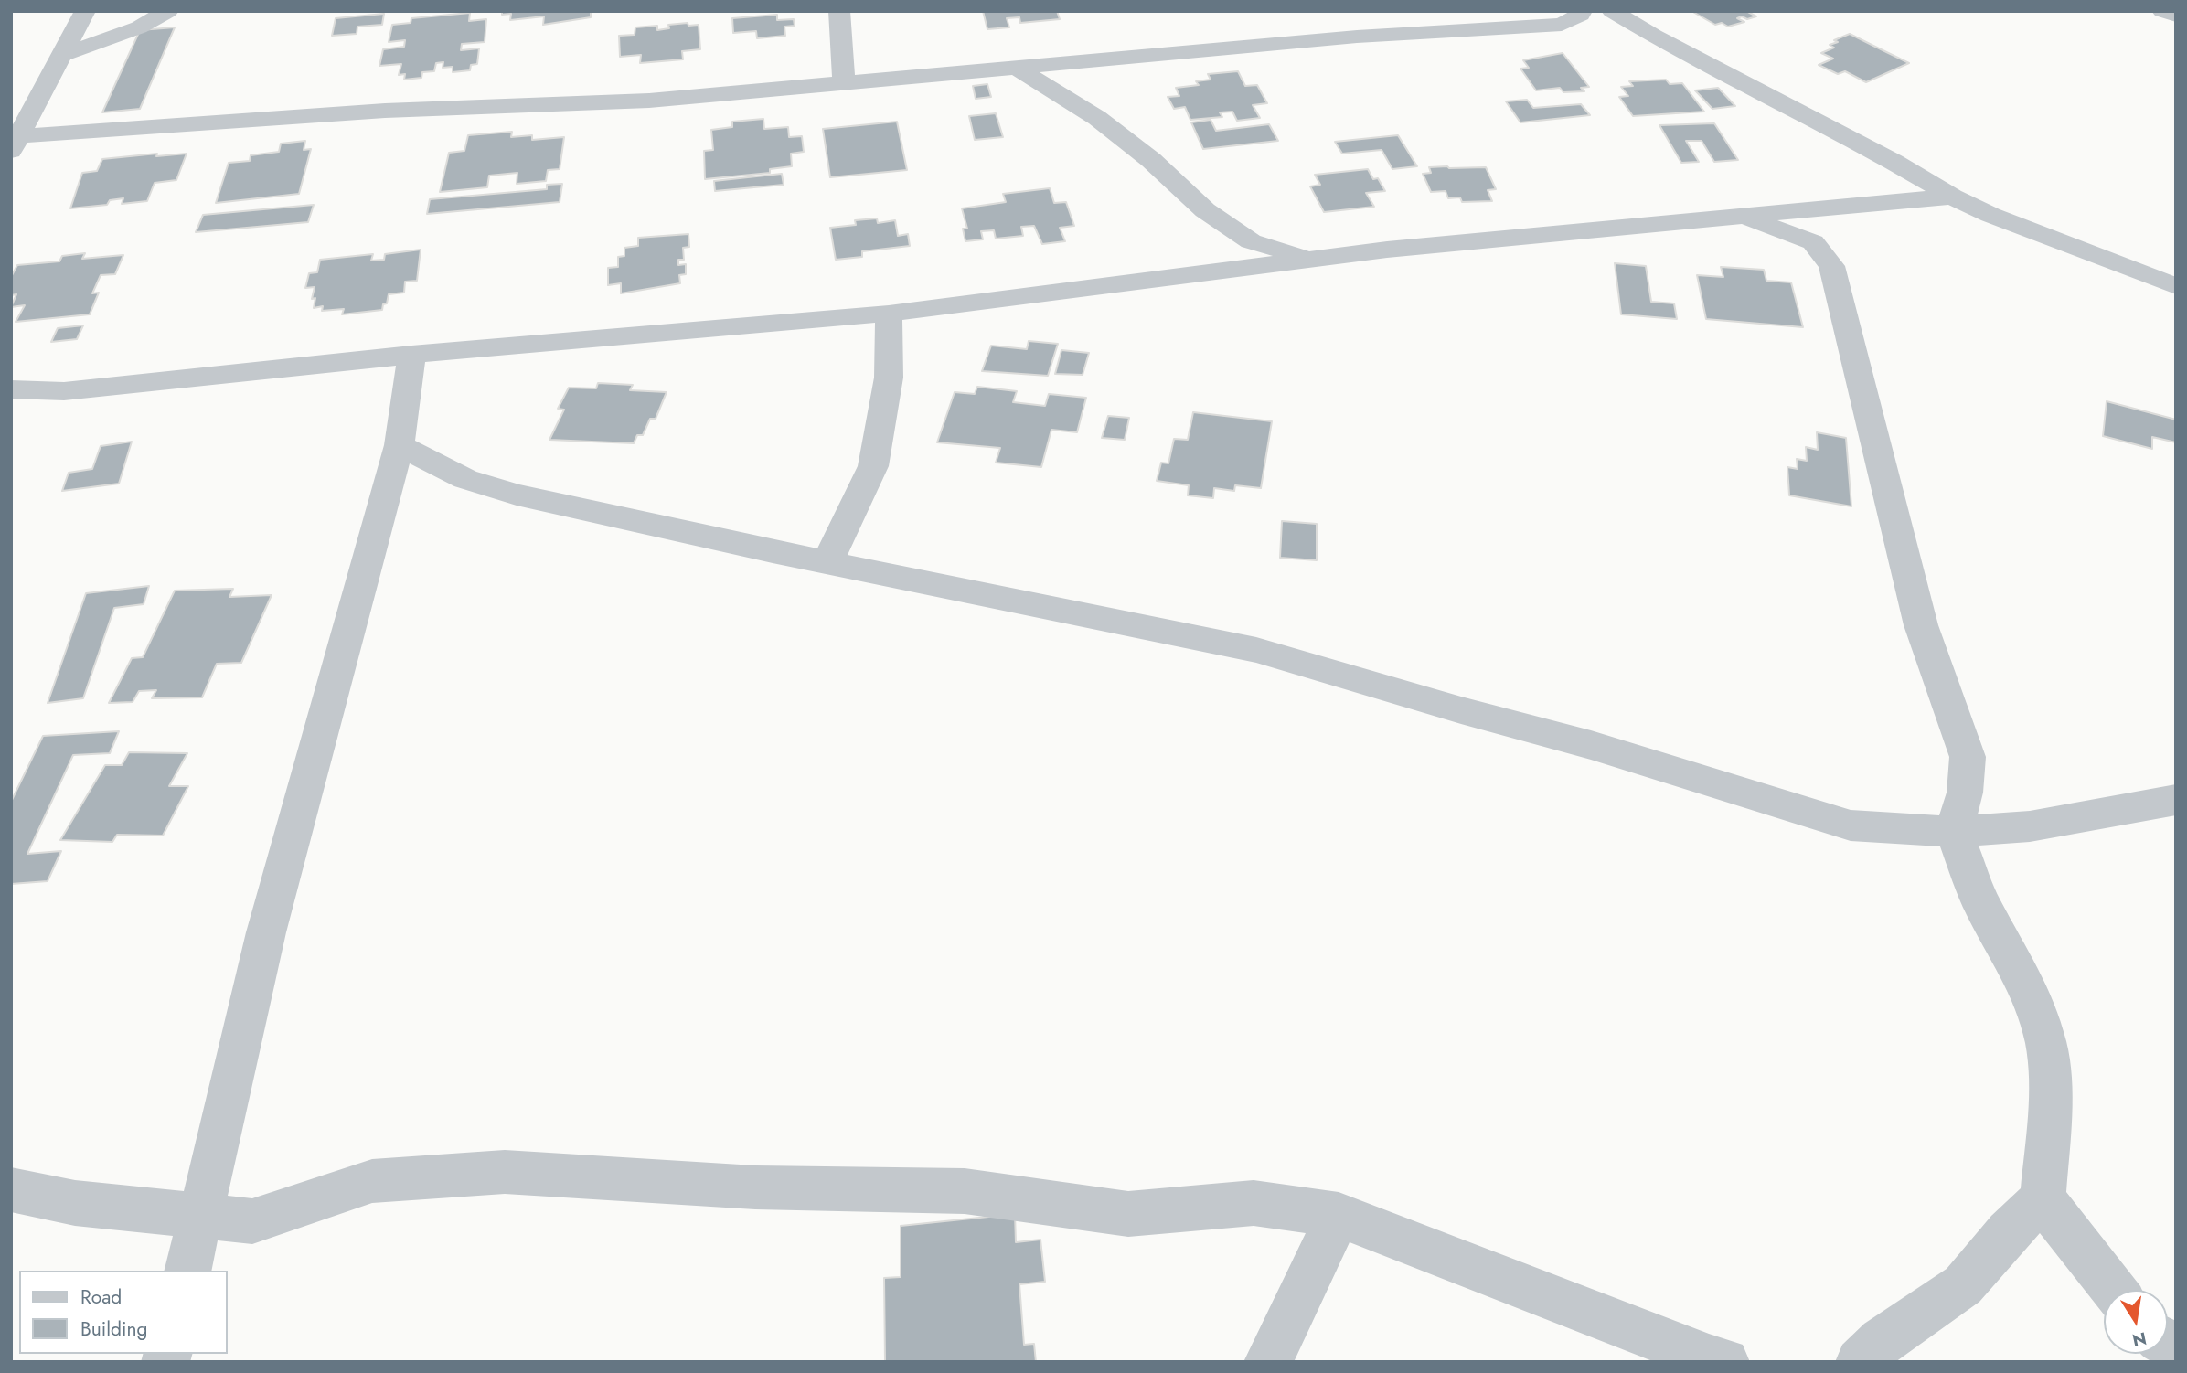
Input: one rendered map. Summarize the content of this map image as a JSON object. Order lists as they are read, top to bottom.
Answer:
{
  "legend": ["Road", "Building"],
  "north": "bottom"
}
